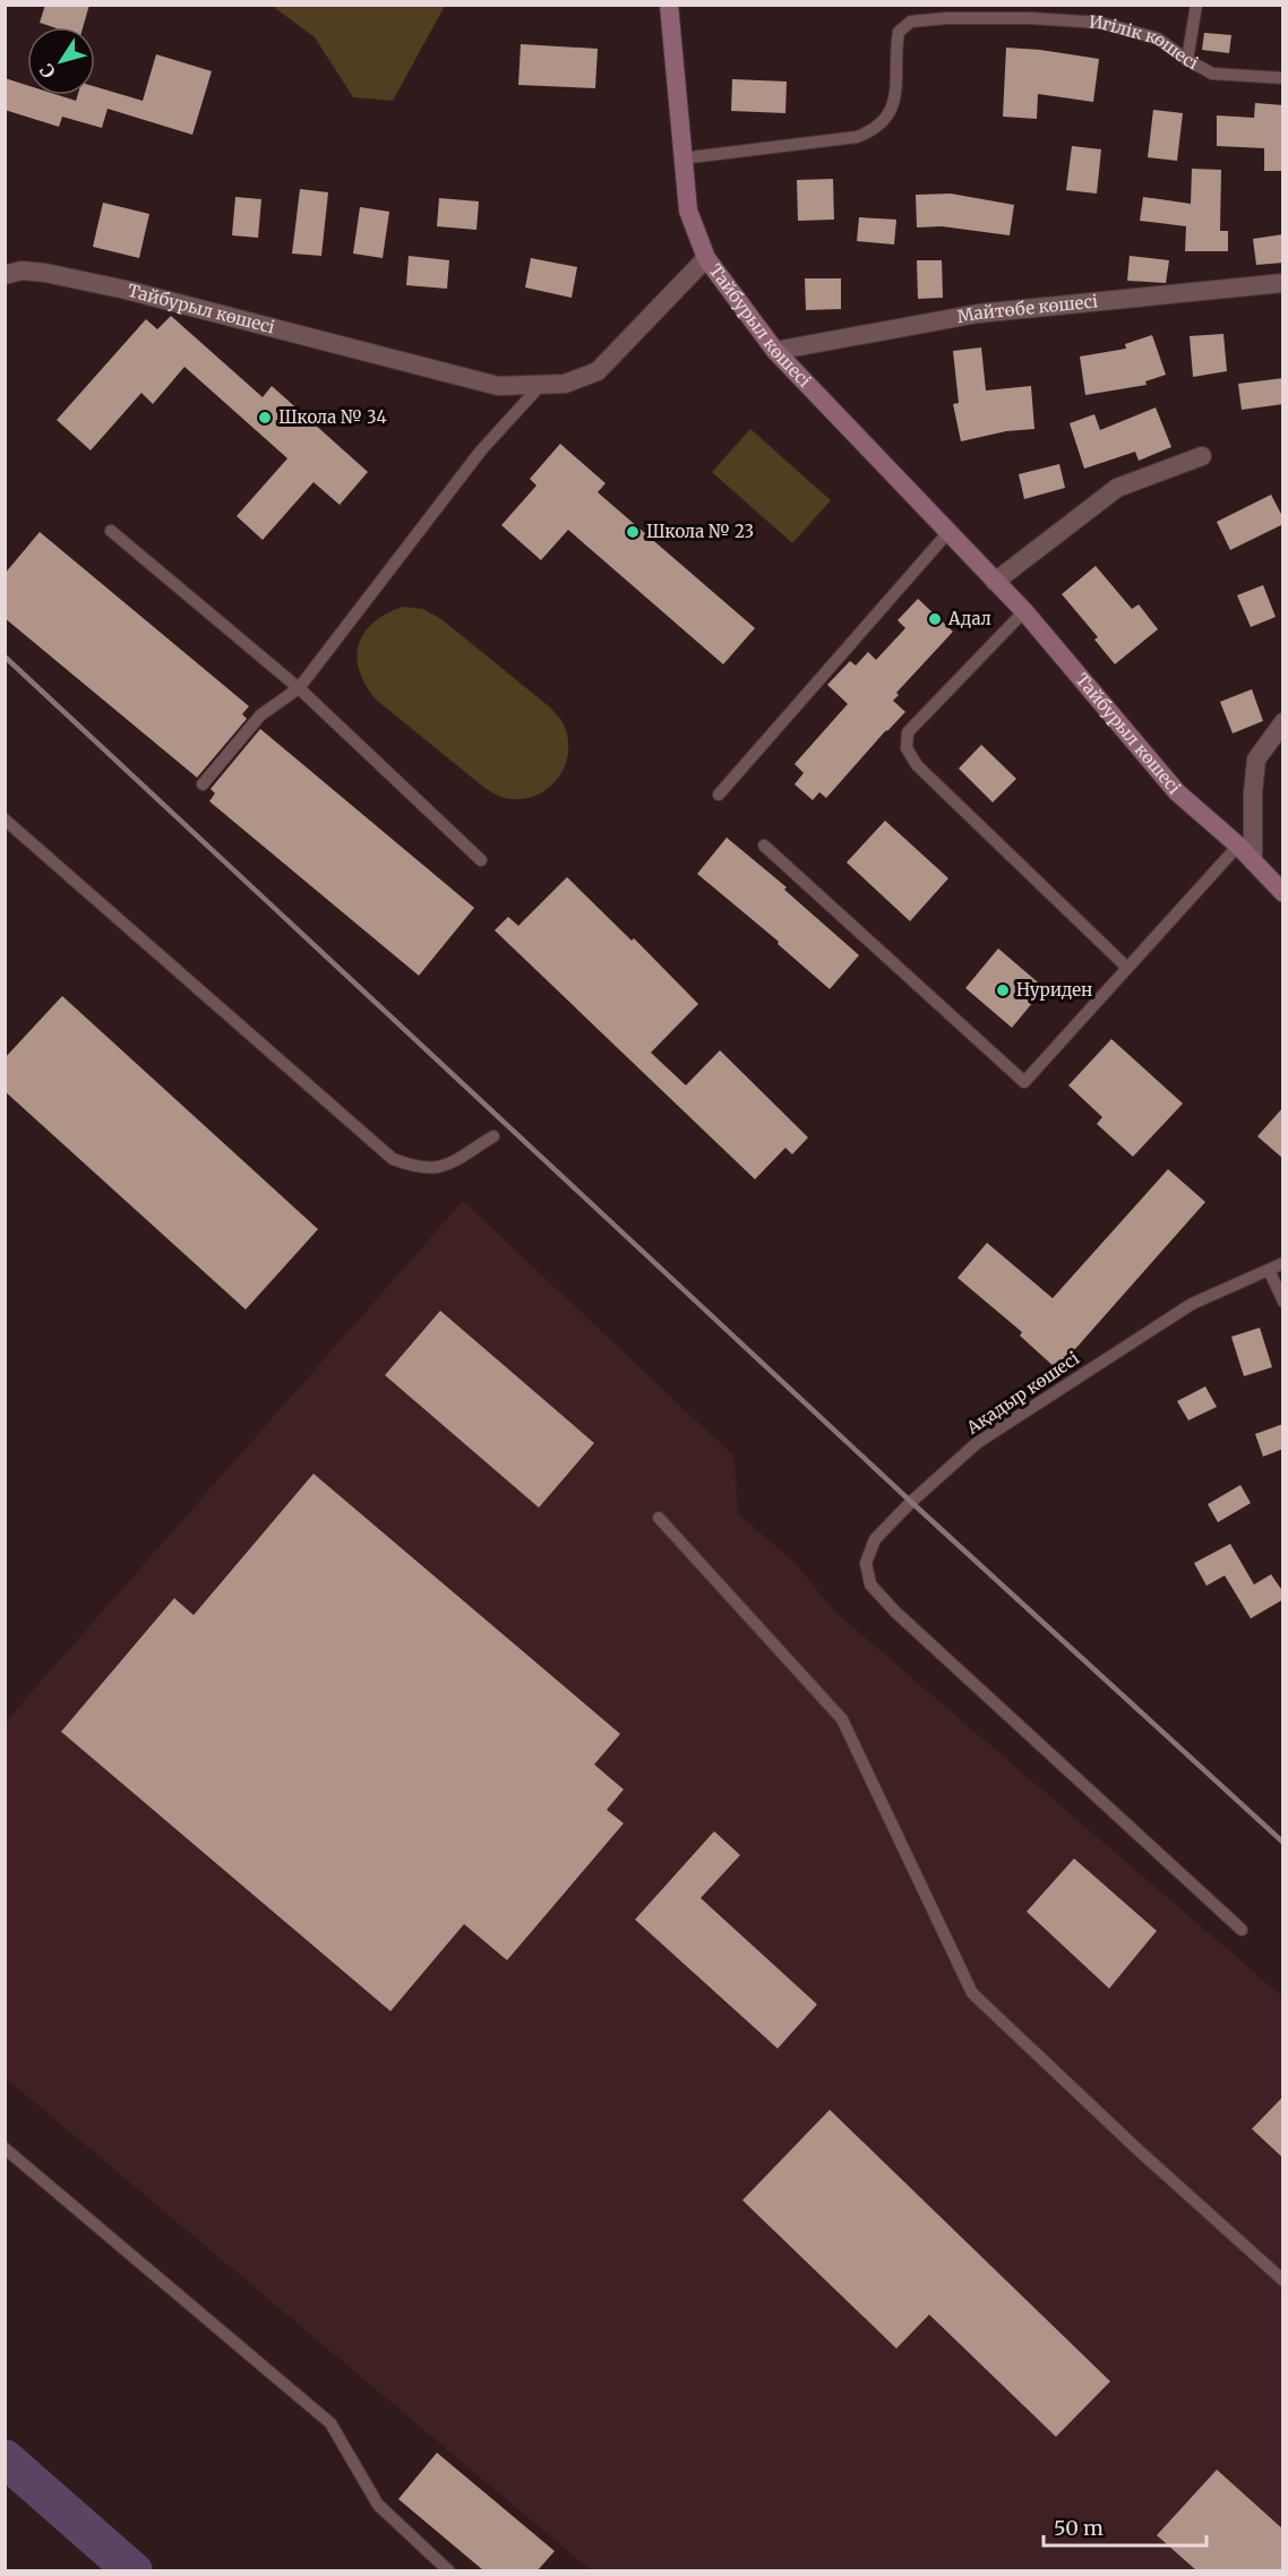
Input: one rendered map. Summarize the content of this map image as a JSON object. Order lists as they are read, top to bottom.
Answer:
{
  "streets": {
    "main road": ["Тайбурыл көшесі"],
    "street": ["Майтөбе көшесі"],
    "lane": ["Игілік көшесі", "Ақадыр көшесі"]
  },
  "crossings": [
    ["Майтөбе көшесі", "Тайбурыл көшесі"]
  ],
  "places": [
    "Школа № 34",
    "Школа № 23",
    "Адал",
    "Нуриден"
  ],
  "scale_bar": "50 m",
  "north": "bottom left"
}
